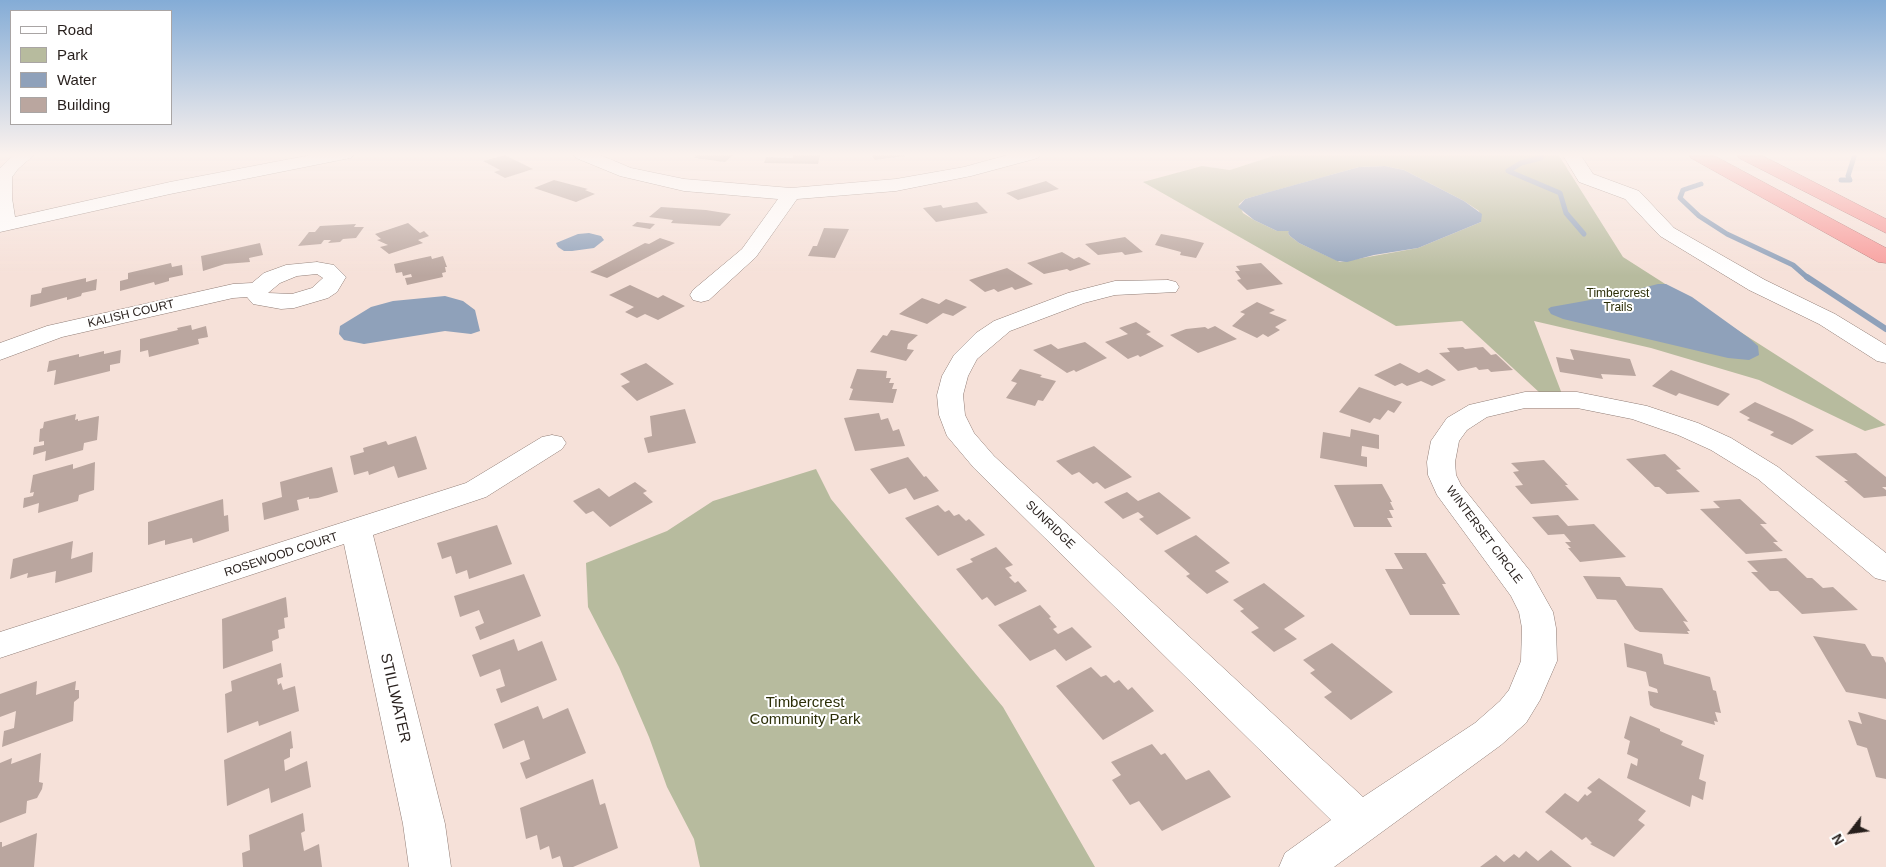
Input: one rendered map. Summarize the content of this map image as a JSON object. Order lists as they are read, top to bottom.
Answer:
{
  "streets": {
    "street": [
      "KALISH COURT",
      "SUNRIDGE",
      "WINTERSET CIRCLE",
      "ROSEWOOD COURT",
      "STILLWATER"
    ]
  },
  "crossings": [
    ["SUNRIDGE", "WINTERSET CIRCLE"],
    ["ROSEWOOD COURT", "STILLWATER"]
  ],
  "parks": ["Timbercrest Trails", "Timbercrest Community Park"],
  "legend": [
    "Road",
    "Park",
    "Water",
    "Building"
  ],
  "north": "bottom left"
}
